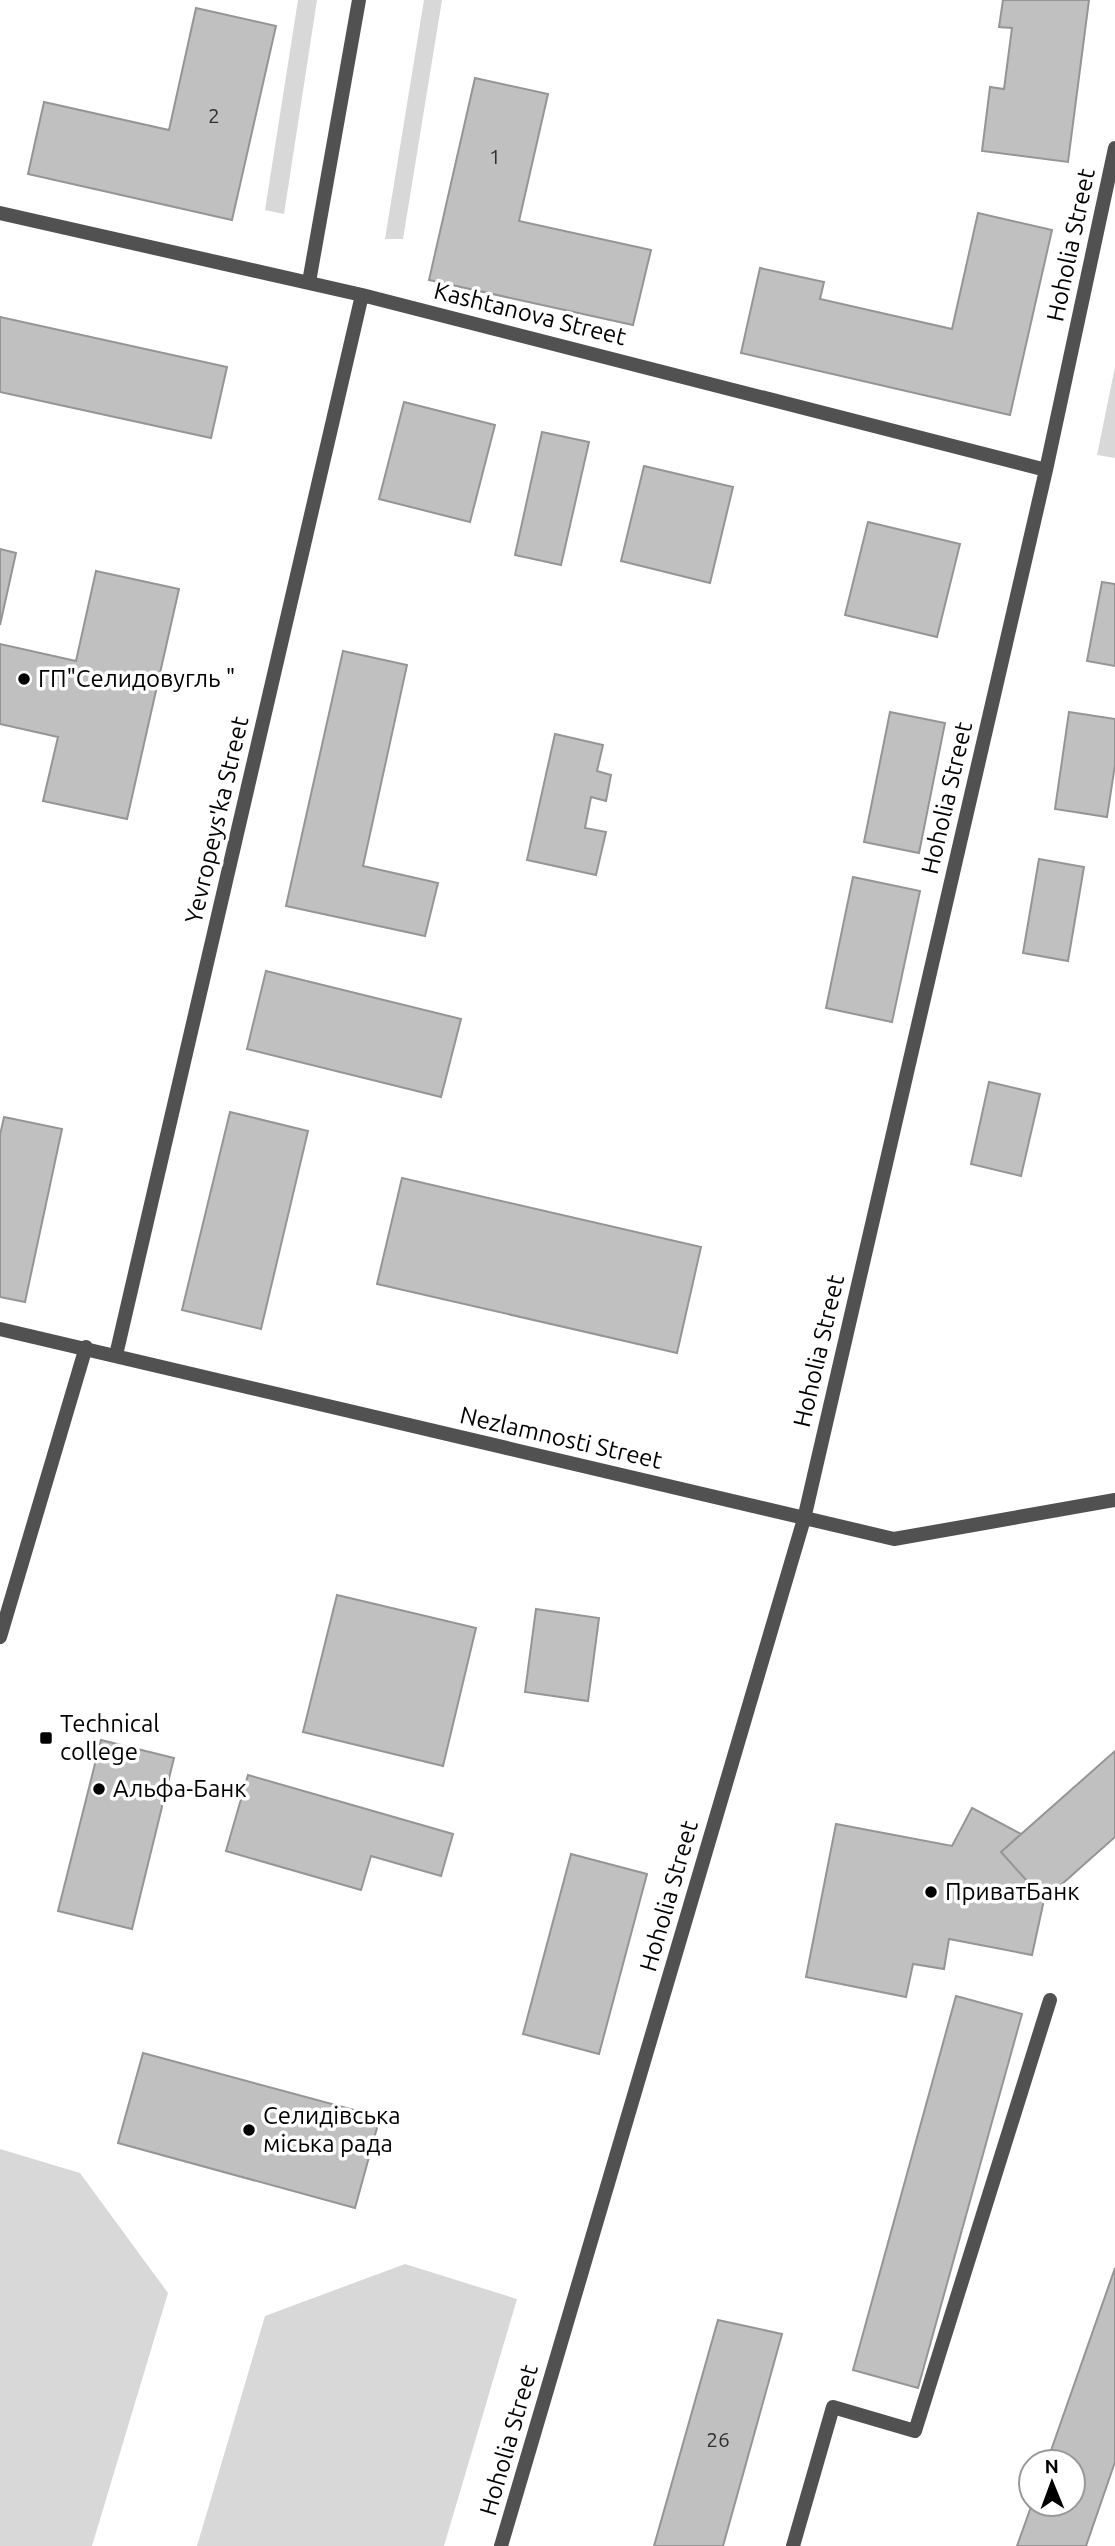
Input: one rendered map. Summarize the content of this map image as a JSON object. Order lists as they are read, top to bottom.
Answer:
{
  "streets": {
    "street": [
      "Hoholia Street",
      "Kashtanova Street",
      "Yevropeysʹka Street",
      "Nezlamnosti Street"
    ]
  },
  "crossings": [
    ["Hoholia Street", "Kashtanova Street"],
    ["Hoholia Street", "Nezlamnosti Street"],
    ["Kashtanova Street", "Yevropeysʹka Street"],
    ["Yevropeysʹka Street", "Nezlamnosti Street"]
  ],
  "places": {
    "other": [
      "ГП\"Селидовугль \"",
      "Альфа-Банк",
      "ПриватБанк",
      "Селидівська міська рада"
    ],
    "transit": ["Technical college"]
  },
  "house_numbers": ["2", "1", "26"],
  "north": "top"
}
